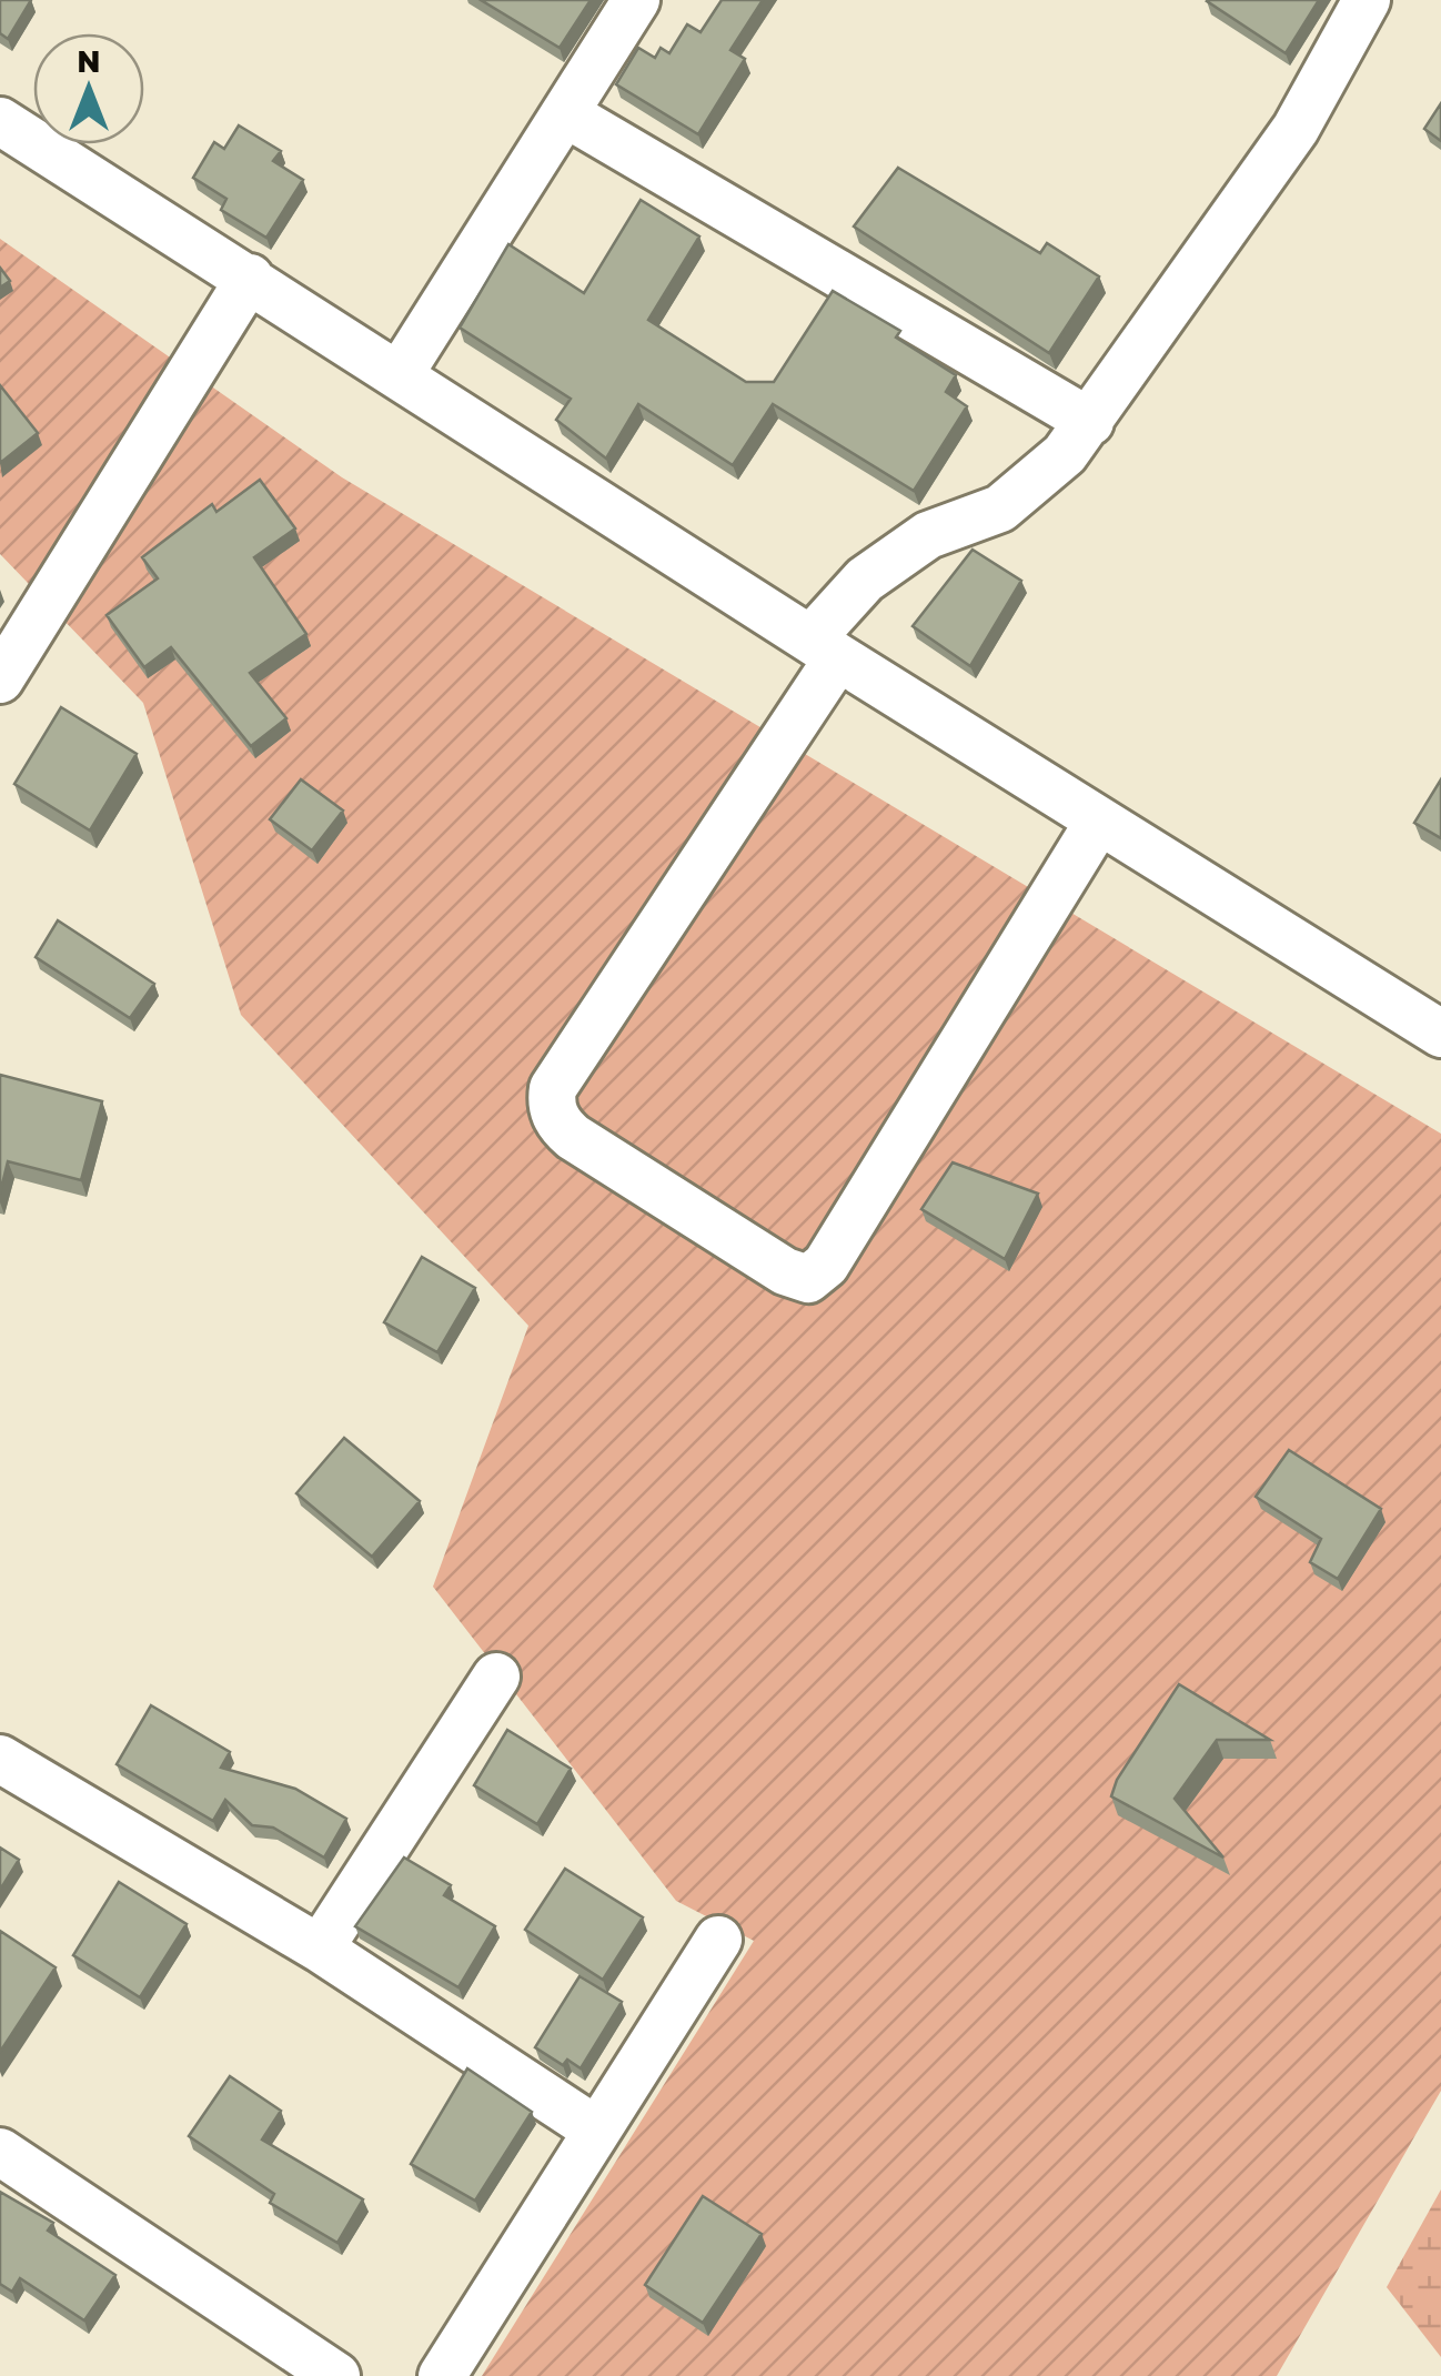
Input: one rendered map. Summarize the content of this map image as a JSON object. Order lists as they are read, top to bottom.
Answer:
{
  "north": "top"
}
